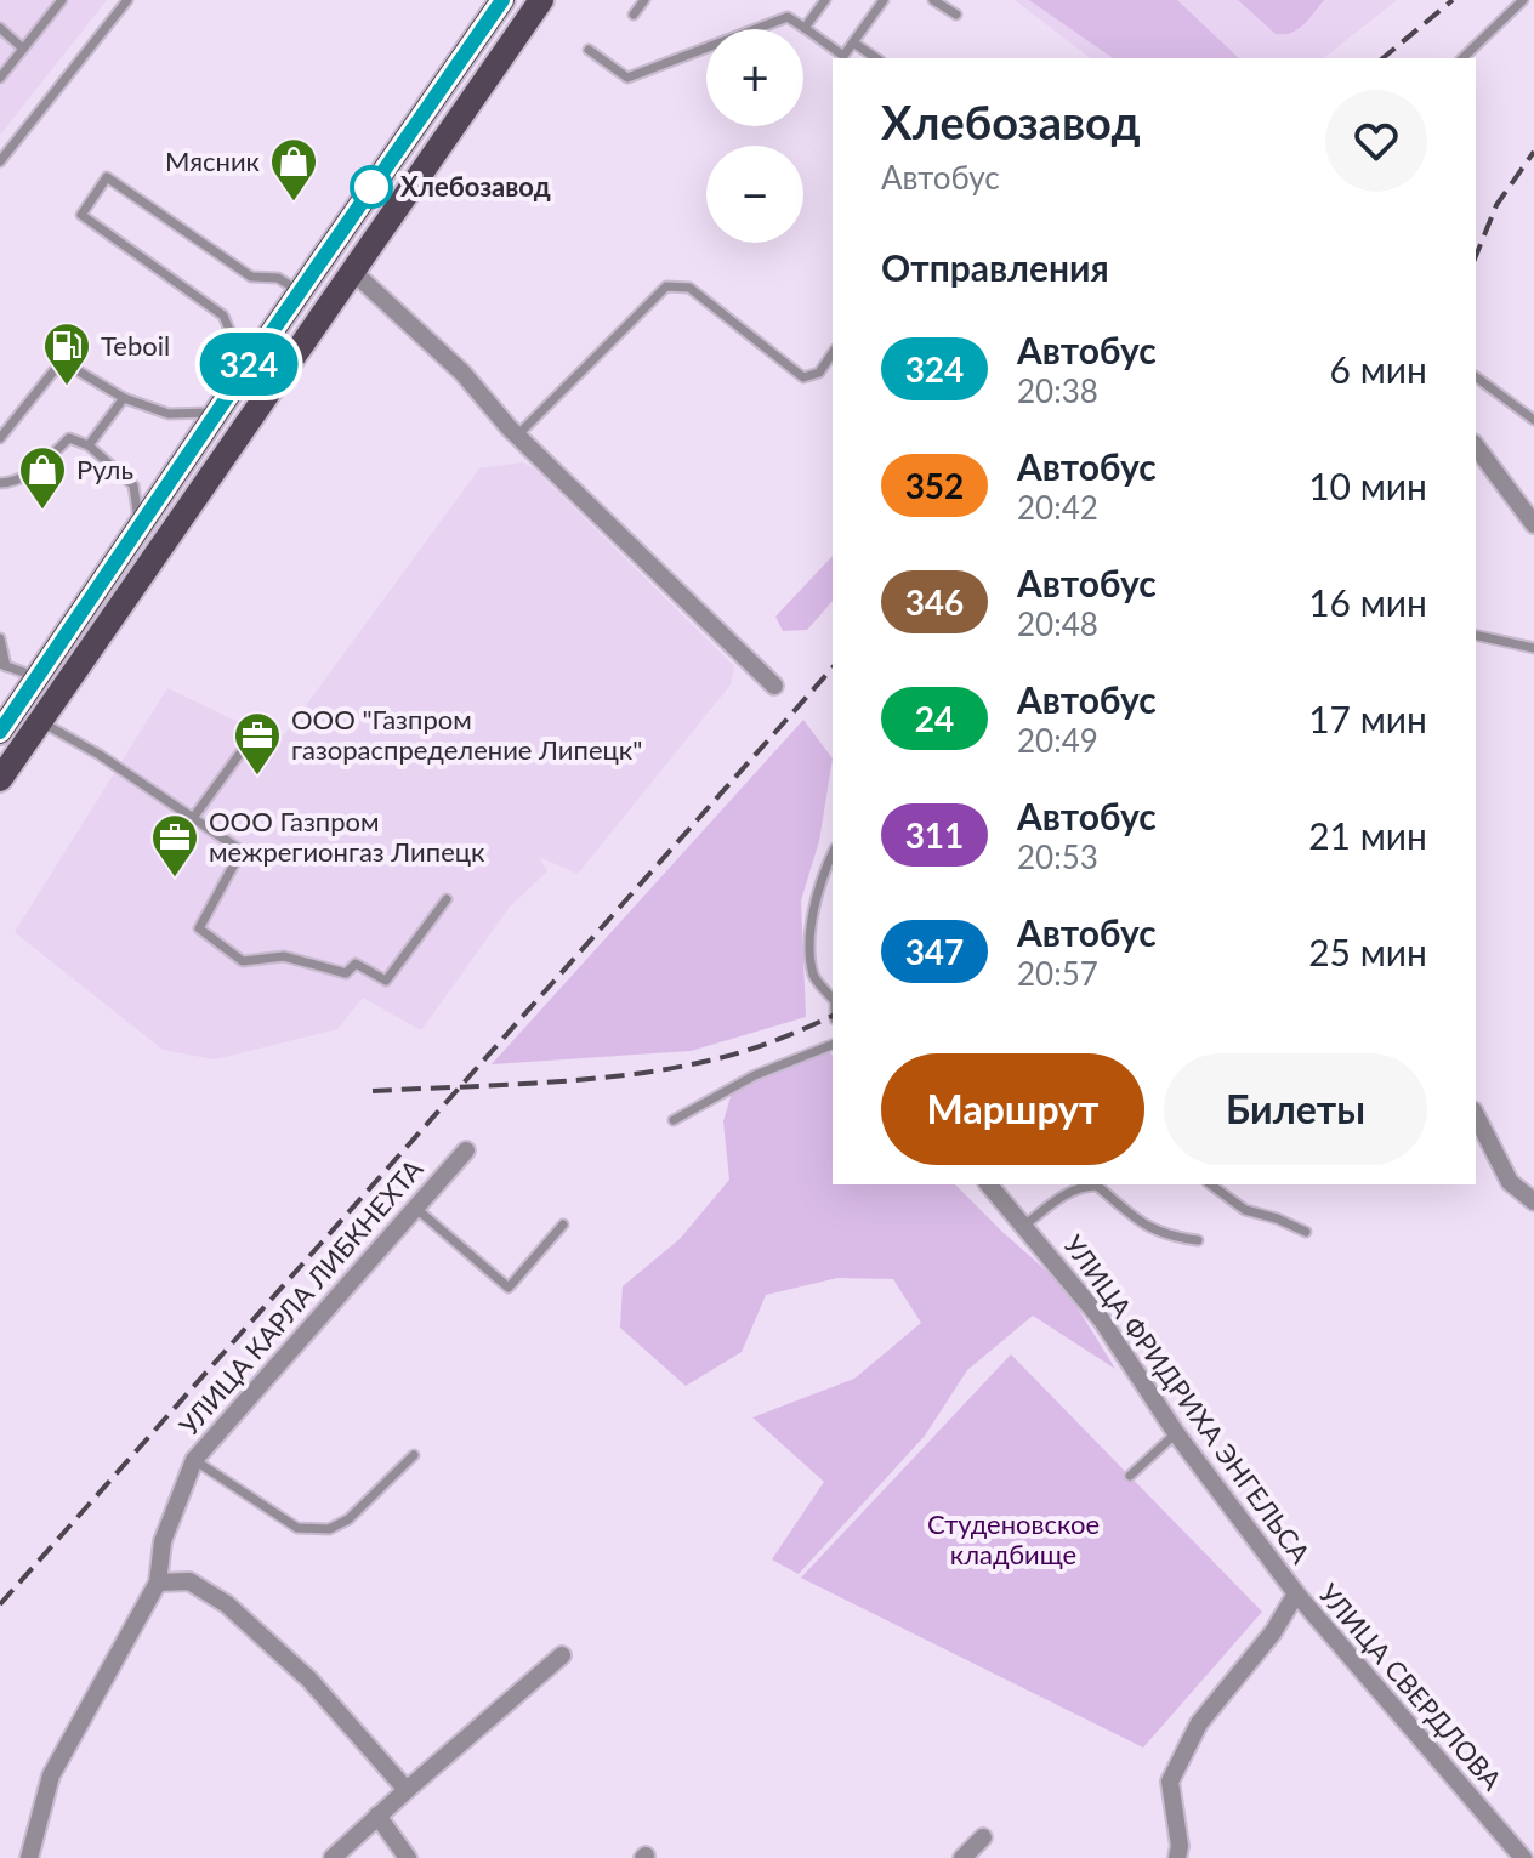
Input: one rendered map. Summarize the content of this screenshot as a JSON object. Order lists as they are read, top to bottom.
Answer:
{
  "streets": {
    "street": ["УЛИЦА КАРЛА ЛИБКНЕХТА", "УЛИЦА ФРИДРИХА ЭНГЕЛЬСА", "УЛИЦА СВЕРДЛОВА"]
  },
  "crossings": [
    ["УЛИЦА ФРИДРИХА ЭНГЕЛЬСА", "УЛИЦА СВЕРДЛОВА"]
  ],
  "parks": ["Студеновское кладбище"],
  "places": {
    "other": ["Хлебозавод"],
    "shop": ["Мясник", "Руль"],
    "fuel station": ["Teboil"],
    "office": ["ООО \"Газпром газораспределение Липецк\"", "ООО Газпром межрегионгаз Липецк"]
  },
  "lines": ["bus line 324"],
  "page": {
    "on_map": "324",
    "map_buttons": ["+", "−"],
    "heading": [
      ["Хлебозавод", "Автобус"],
      "Отправления"
    ],
    "list": [
      {
        "mark": "324",
        "name": "Автобус",
        "note": "20:38",
        "value": "6 мин"
      },
      {
        "mark": "352",
        "name": "Автобус",
        "note": "20:42",
        "value": "10 мин"
      },
      {
        "mark": "346",
        "name": "Автобус",
        "note": "20:48",
        "value": "16 мин"
      },
      {
        "mark": "24",
        "name": "Автобус",
        "note": "20:49",
        "value": "17 мин"
      },
      {
        "mark": "311",
        "name": "Автобус",
        "note": "20:53",
        "value": "21 мин"
      },
      {
        "mark": "347",
        "name": "Автобус",
        "note": "20:57",
        "value": "25 мин"
      }
    ],
    "buttons": ["Маршрут", "Билеты"]
  }
}
